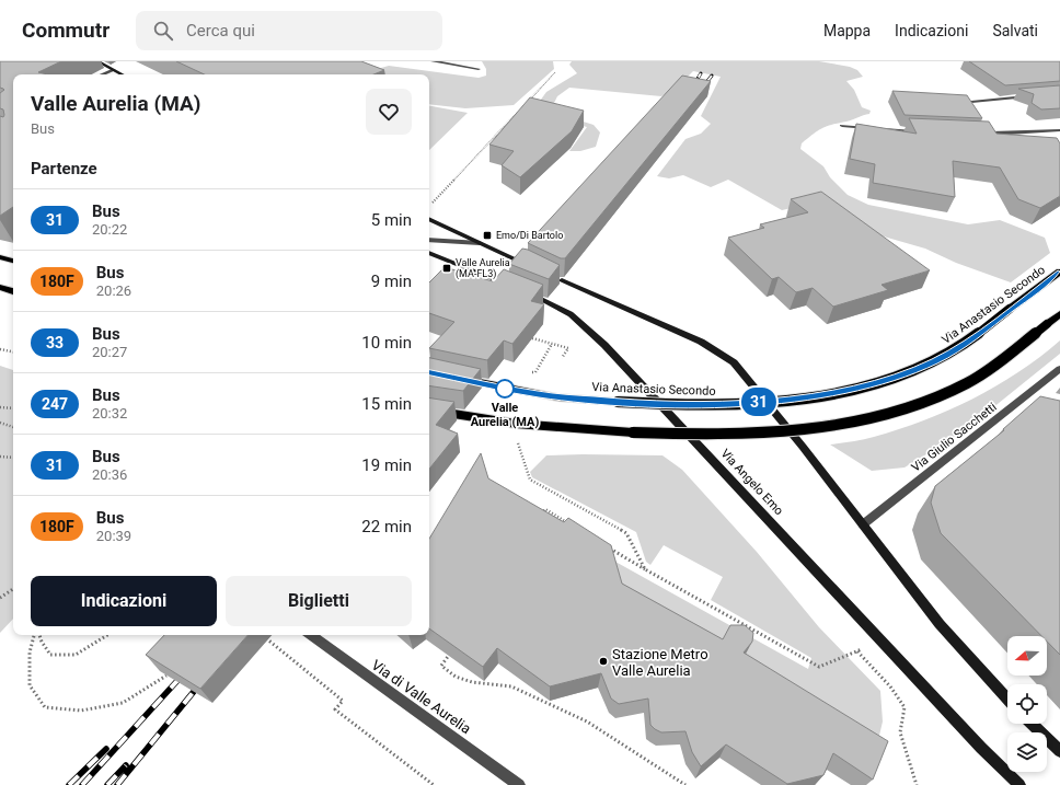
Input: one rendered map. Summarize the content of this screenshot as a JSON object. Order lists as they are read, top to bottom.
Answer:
{
  "streets": {
    "main road": ["Via Anastasio Secondo", "Via Angelo Emo"],
    "street": ["Via Giulio Sacchetti", "Via di Valle Aurelia"]
  },
  "places": {
    "transit": ["Emo/Di Bartolo", "Valle Aurelia (MA-FL3)"],
    "other": ["Valle Aurelia (MA)", "Stazione Metro Valle Aurelia"]
  },
  "lines": ["bus line 31"],
  "north": "left",
  "page": {
    "header": "Commutr",
    "search": "Cerca qui",
    "nav": ["Mappa", "Indicazioni", "Salvati"],
    "on_map": "31",
    "heading": [
      ["Valle Aurelia (MA)", "Bus"],
      "Partenze"
    ],
    "list": [
      {
        "mark": "31",
        "name": "Bus",
        "note": "20:22",
        "value": "5 min"
      },
      {
        "mark": "180F",
        "name": "Bus",
        "note": "20:26",
        "value": "9 min"
      },
      {
        "mark": "33",
        "name": "Bus",
        "note": "20:27",
        "value": "10 min"
      },
      {
        "mark": "247",
        "name": "Bus",
        "note": "20:32",
        "value": "15 min"
      },
      {
        "mark": "31",
        "name": "Bus",
        "note": "20:36",
        "value": "19 min"
      },
      {
        "mark": "180F",
        "name": "Bus",
        "note": "20:39",
        "value": "22 min"
      }
    ],
    "buttons": ["Indicazioni", "Biglietti"]
  }
}
